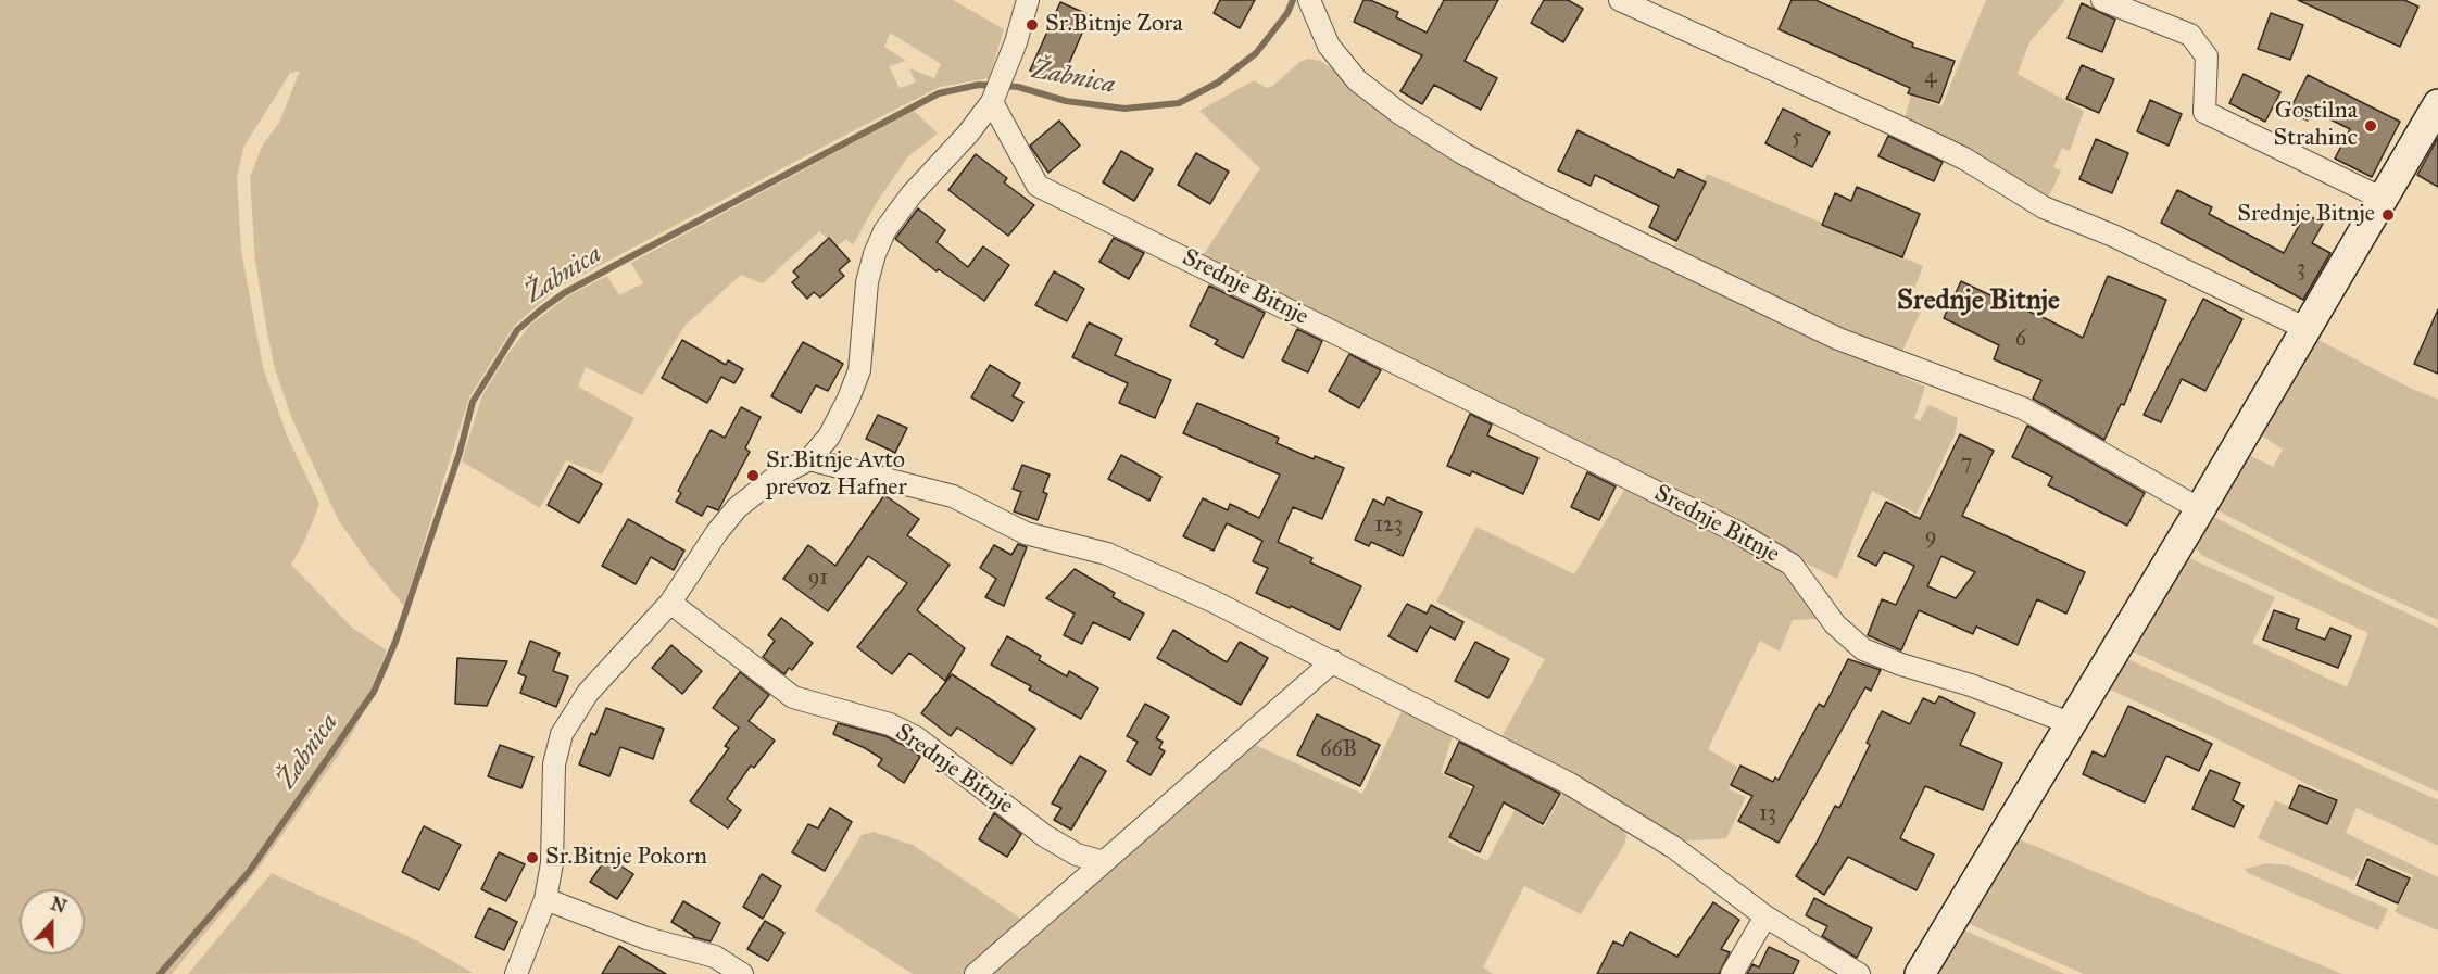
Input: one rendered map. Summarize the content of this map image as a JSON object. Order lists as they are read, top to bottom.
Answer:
{
  "streets": {
    "street": ["Srednje Bitnje"]
  },
  "districts": ["Srednje Bitnje"],
  "water": ["Žabnica"],
  "places": [
    "Sr.Bitnje Zora",
    "Gostilna Strahinc",
    "Srednje Bitnje",
    "Sr.Bitnje Avto prevoz Hafner",
    "Sr.Bitnje Pokorn"
  ],
  "house_numbers": [
    "4",
    "5",
    "3",
    "6",
    "7",
    "123",
    "9",
    "91",
    "66B",
    "13"
  ],
  "north": "top"
}
